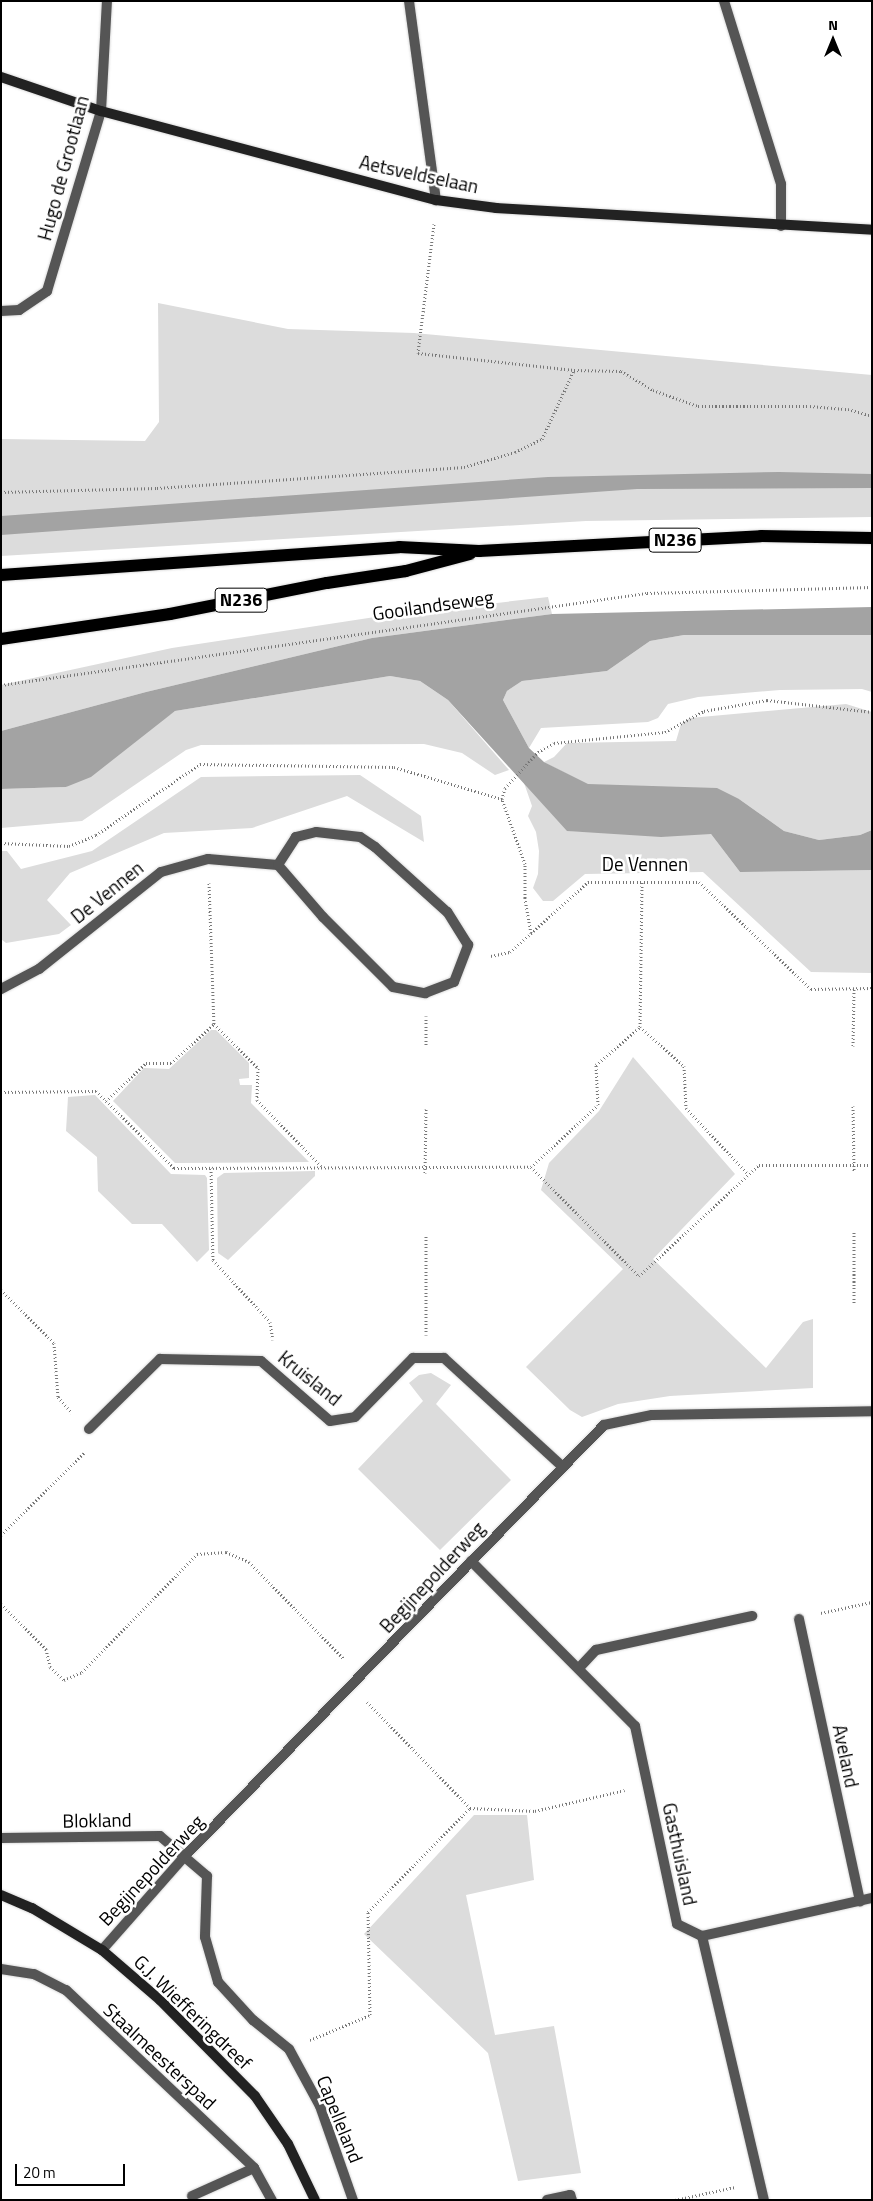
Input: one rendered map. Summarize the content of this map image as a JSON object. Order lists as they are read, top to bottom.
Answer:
{
  "streets": {
    "main road": ["N236", "Gooilandseweg"],
    "street": [
      "Hugo de Grootlaan",
      "Aetsveldselaan",
      "De Vennen",
      "Kruisland",
      "Begijnepolderweg",
      "Aveland",
      "Blokland",
      "Gasthuisland",
      "G.J. Wiefferingdreef",
      "Staalmeesterspad",
      "Capelleland"
    ]
  },
  "crossings": [
    ["Hugo de Grootlaan", "Aetsveldselaan"],
    ["Begijnepolderweg", "Blokland"],
    ["Begijnepolderweg", "Gasthuisland"],
    ["Begijnepolderweg", "G.J. Wiefferingdreef"],
    ["Begijnepolderweg", "Capelleland"],
    ["Blokland", "Capelleland"]
  ],
  "scale_bar": "20 m",
  "north": "top"
}
